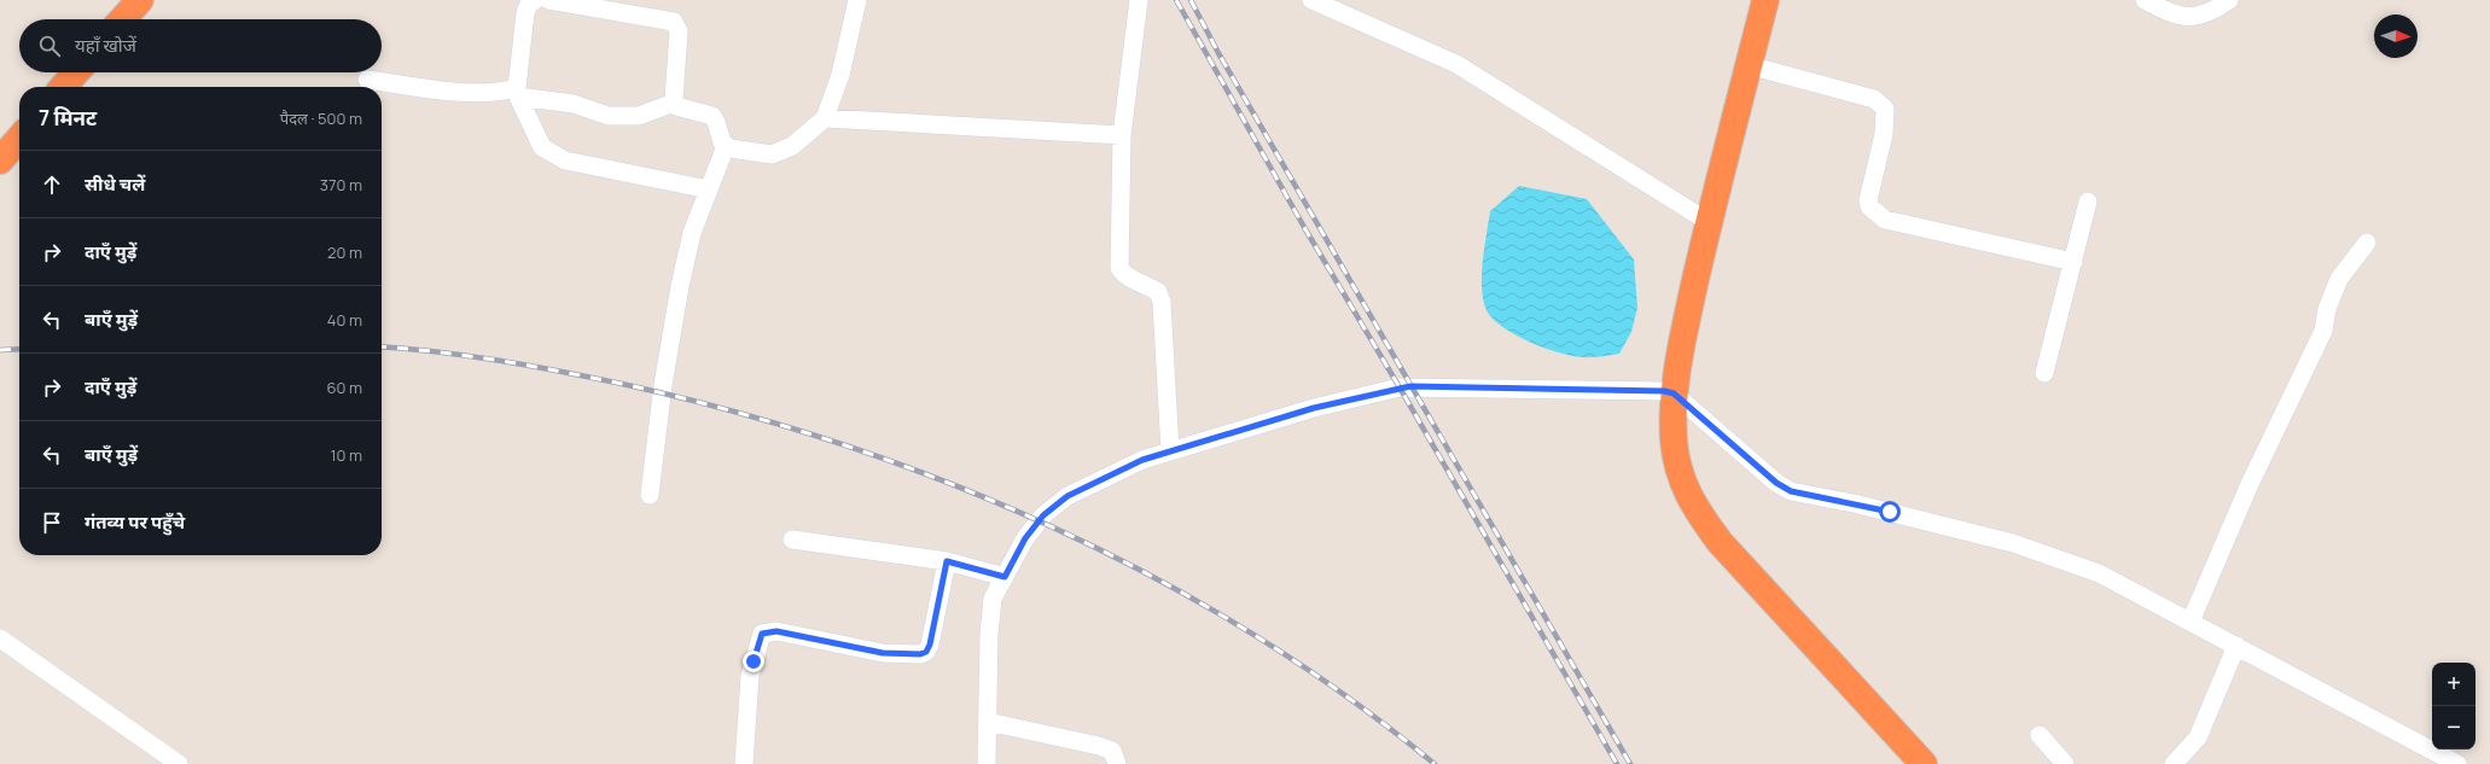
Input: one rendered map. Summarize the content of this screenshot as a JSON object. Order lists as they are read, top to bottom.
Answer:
{
  "north": "right",
  "page": {
    "search": "यहाँ खोजें",
    "heading": ["7 मिनट", "पैदल · 500 m"],
    "list": [
      ["सीधे चलें", "370 m"],
      ["दाएँ मुड़ें", "20 m"],
      ["बाएँ मुड़ें", "40 m"],
      ["दाएँ मुड़ें", "60 m"],
      ["बाएँ मुड़ें", "10 m"],
      "गंतव्य पर पहुँचे"
    ],
    "map_buttons": ["+", "−"]
  }
}
